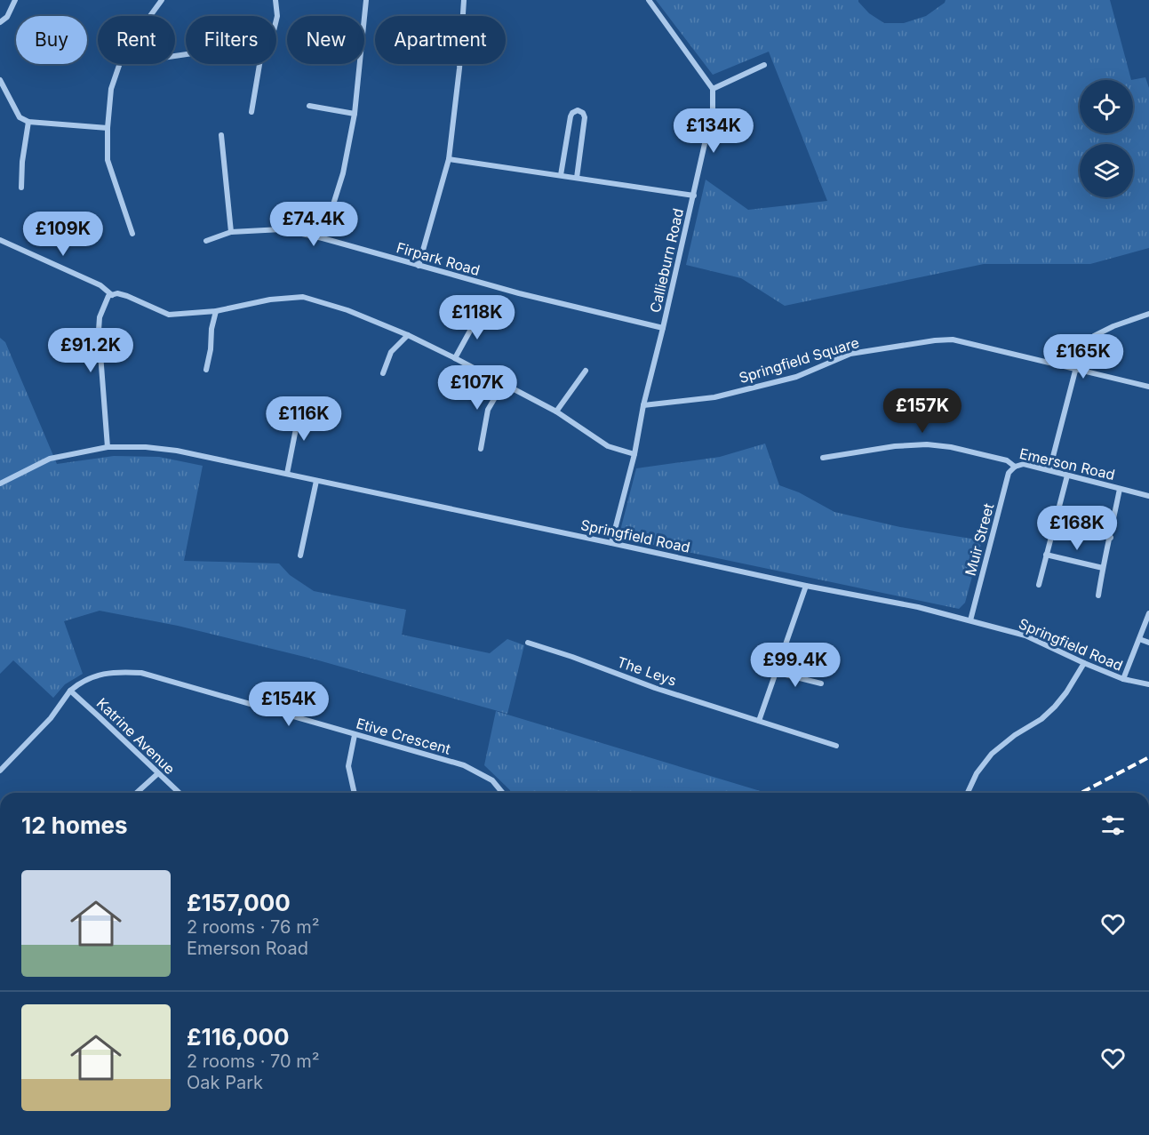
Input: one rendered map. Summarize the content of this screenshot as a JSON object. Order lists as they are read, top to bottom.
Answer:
{
  "streets": {
    "street": [
      "Firpark Road",
      "Callieburn Road",
      "Springfield Square",
      "Emerson Road",
      "Springfield Road",
      "Muir Street",
      "The Leys",
      "Katrine Avenue",
      "Etive Crescent"
    ]
  },
  "crossings": [
    ["Firpark Road", "Callieburn Road"],
    ["Callieburn Road", "Springfield Square"],
    ["Callieburn Road", "Springfield Road"],
    ["Emerson Road", "Muir Street"],
    ["Springfield Road", "Muir Street"],
    ["Katrine Avenue", "Etive Crescent"]
  ],
  "page": {
    "chip": [
      "Buy",
      "Rent",
      "Filters",
      "New",
      "Apartment"
    ],
    "price": [
      "£134K",
      "£74.4K",
      "£109K",
      "£118K",
      "£91.2K",
      "£165K",
      "£107K",
      "£157K",
      "£116K",
      "£168K",
      "£99.4K",
      "£154K"
    ],
    "heading": "12 homes",
    "list": [
      {
        "name": "£157,000",
        "note": "2 rooms · 76 m² · Emerson Road"
      },
      {
        "name": "£116,000",
        "note": "2 rooms · 70 m² · Oak Park"
      }
    ]
  }
}
